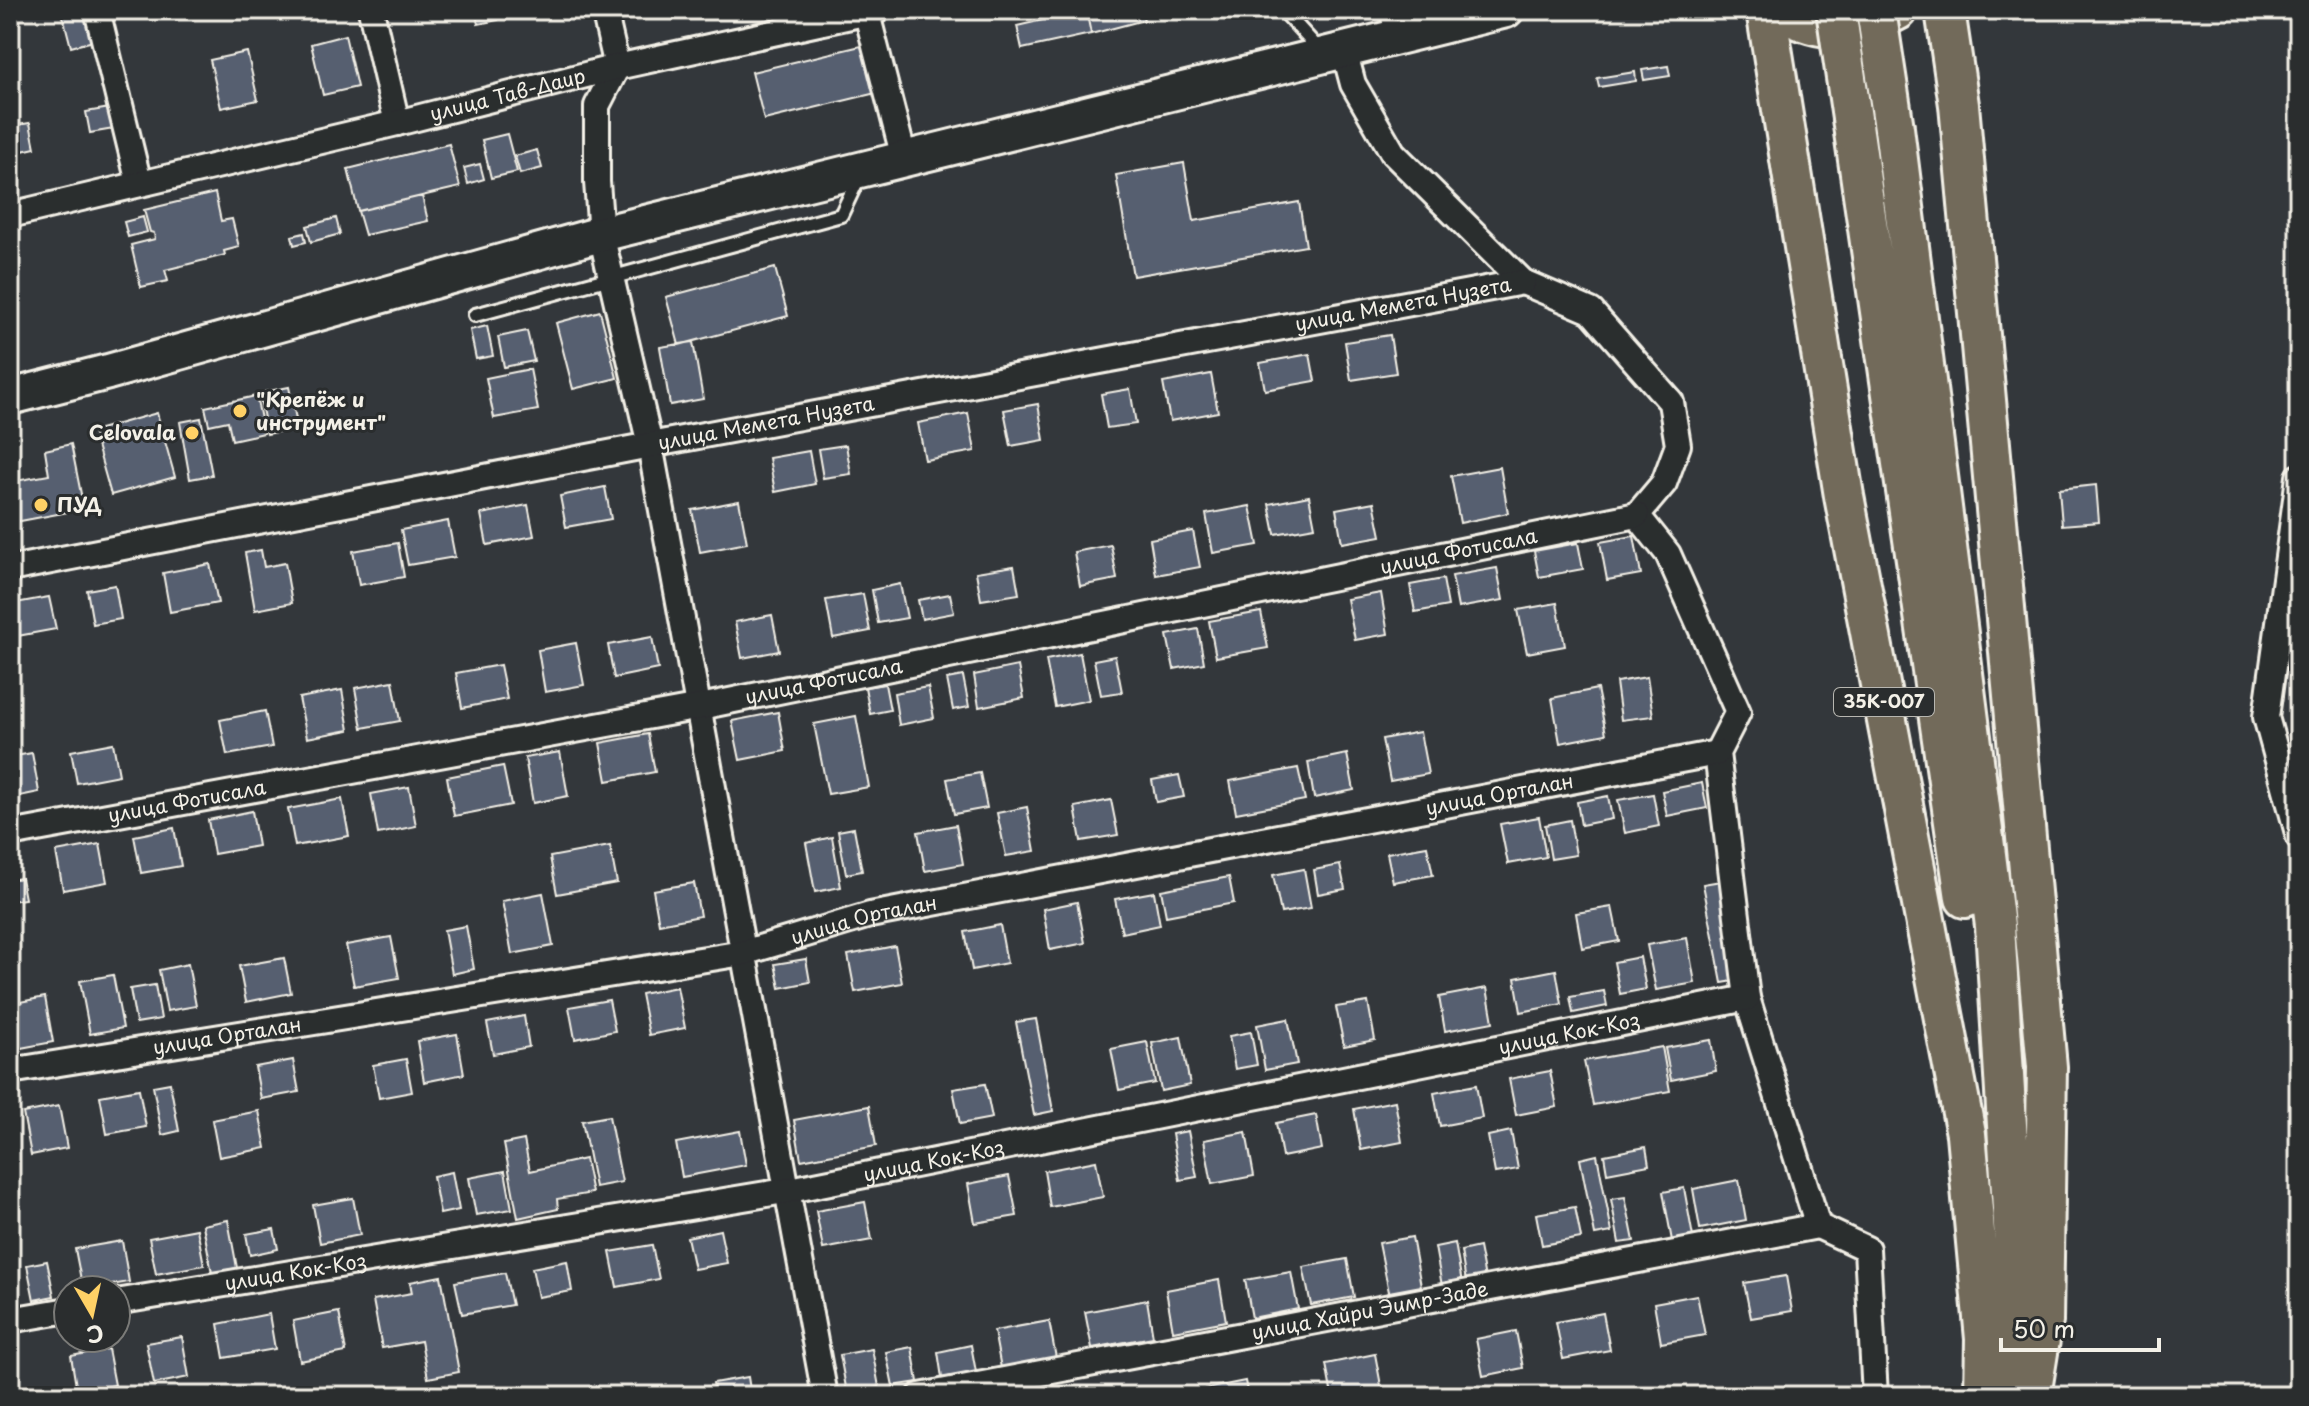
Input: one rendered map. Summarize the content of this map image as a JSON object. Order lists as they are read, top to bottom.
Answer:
{
  "streets": {
    "main road": ["35К-007"],
    "street": [
      "улица Тав-Даир",
      "улица Мемета Нузета",
      "улица Фотисала",
      "улица Орталан",
      "улица Кок-Коз",
      "улица Хайри Эимр-Заде"
    ]
  },
  "places": ["\"Крепёж и инструмент\"", "Celovala", "ПУД"],
  "scale_bar": "50 m",
  "north": "bottom"
}
